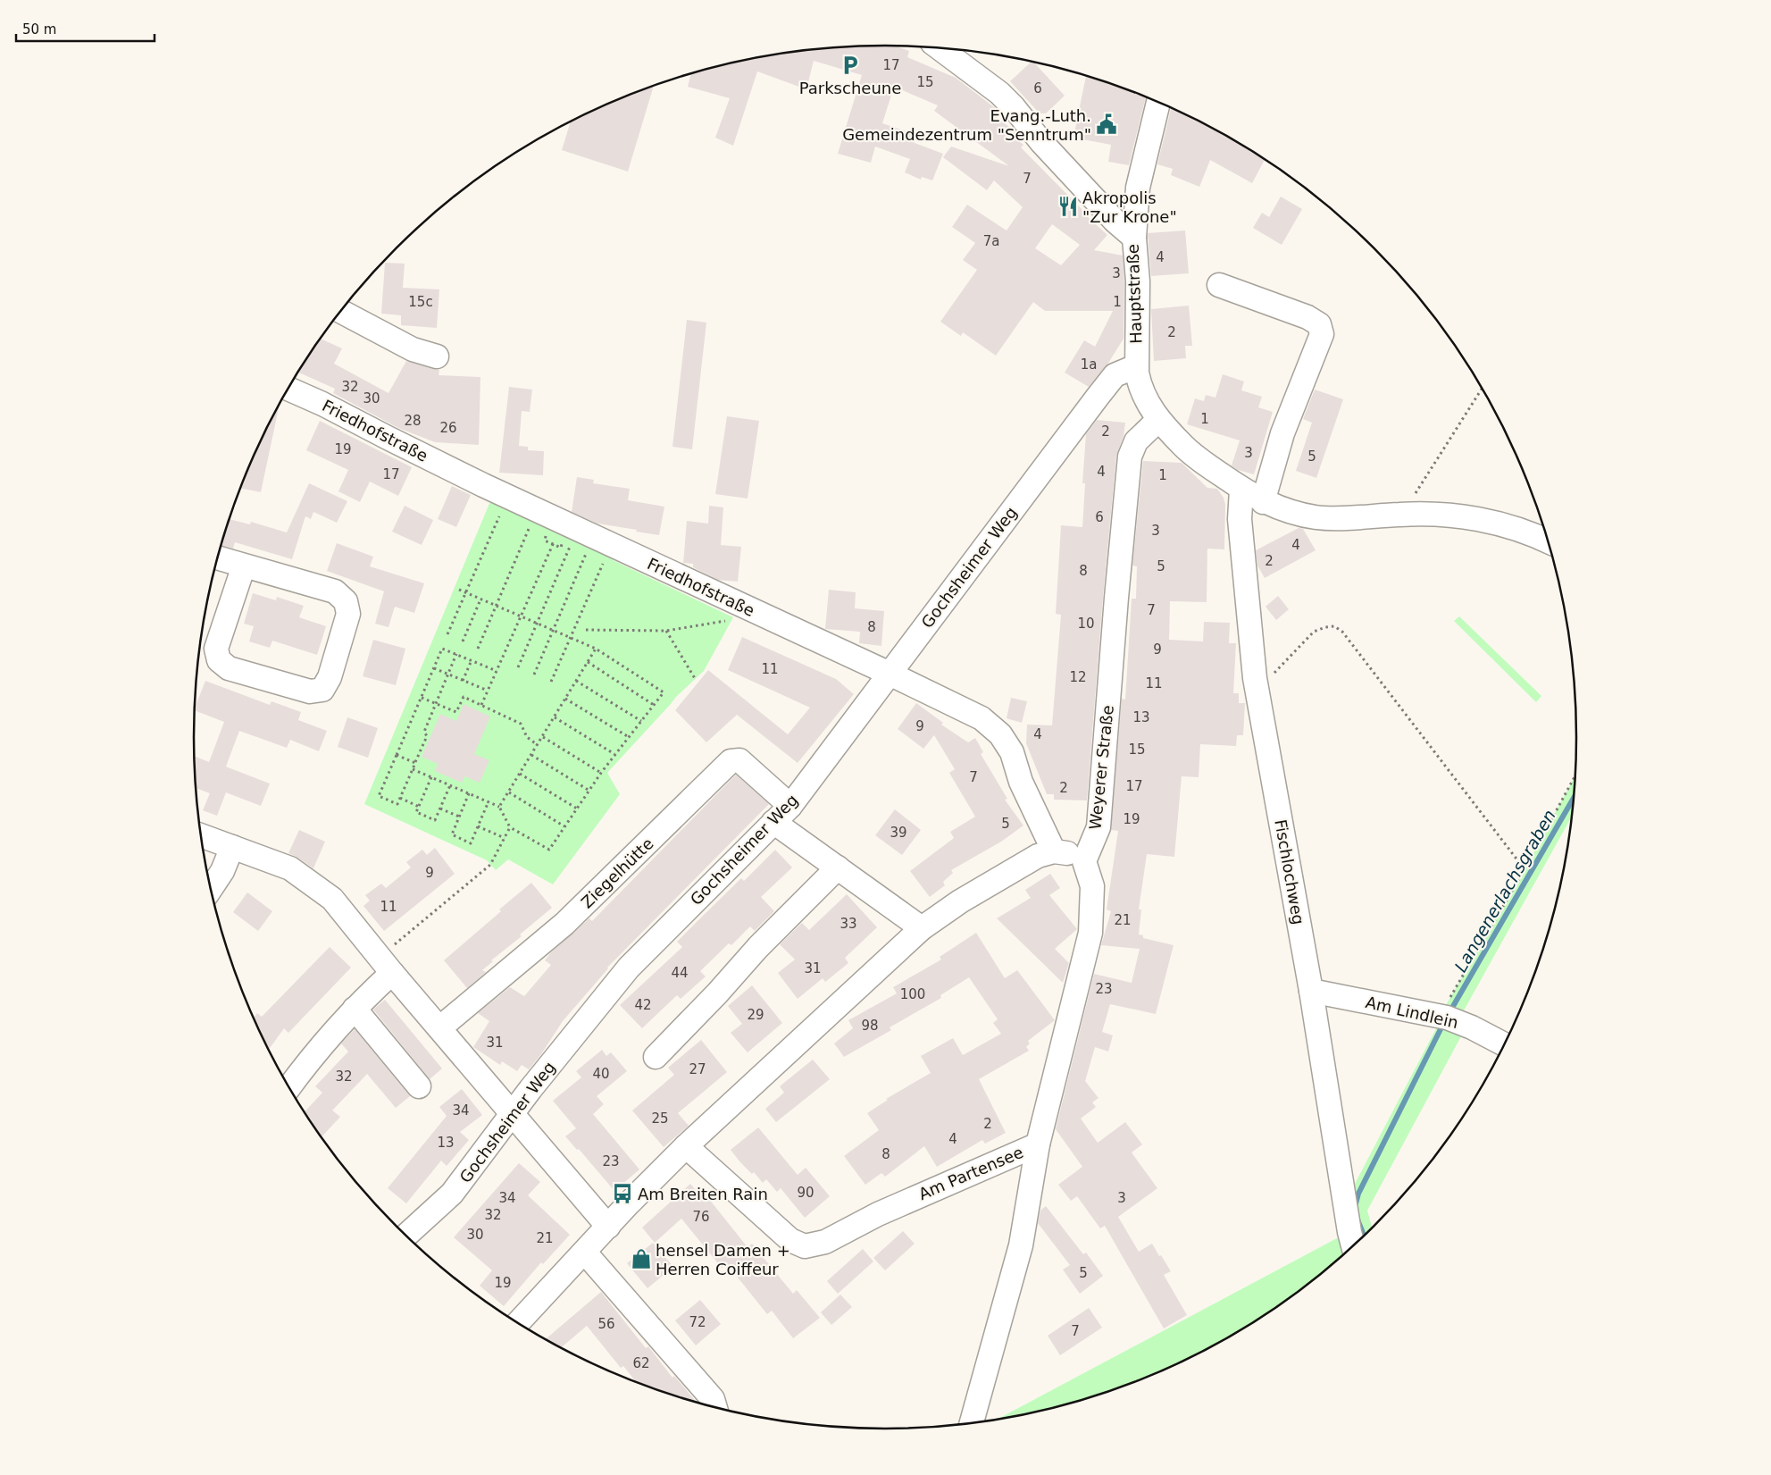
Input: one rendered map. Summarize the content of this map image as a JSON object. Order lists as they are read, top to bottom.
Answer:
{
  "streets": {
    "street": [
      "Hauptstraße",
      "Friedhofstraße",
      "Gochsheimer Weg",
      "Weyerer Straße",
      "Fischlochweg",
      "Ziegelhütte",
      "Am Lindlein",
      "Am Partensee"
    ]
  },
  "crossings": [
    ["Hauptstraße", "Gochsheimer Weg"],
    ["Friedhofstraße", "Gochsheimer Weg"],
    ["Gochsheimer Weg", "Ziegelhütte"],
    ["Fischlochweg", "Am Lindlein"]
  ],
  "water": ["Langenerlachsgraben"],
  "places": {
    "parking": ["Parkscheune"],
    "public building": ["Evang.-Luth. Gemeindezentrum \"Senntrum\""],
    "restaurant": ["Akropolis \"Zur Krone\""],
    "bus stop": ["Am Breiten Rain"],
    "shop": ["hensel Damen + Herren Coiffeur"]
  },
  "house_numbers": [
    "17",
    "15",
    "6",
    "7",
    "7a",
    "4",
    "3",
    "15c",
    "1",
    "2",
    "1a",
    "32",
    "30",
    "1",
    "28",
    "26",
    "2",
    "19",
    "3",
    "5",
    "4",
    "17",
    "1",
    "6",
    "3",
    "4",
    "2",
    "5",
    "8",
    "7",
    "10",
    "8",
    "9",
    "11",
    "12",
    "11",
    "13",
    "9",
    "4",
    "15",
    "7",
    "17",
    "2",
    "19",
    "5",
    "39",
    "9",
    "11",
    "21",
    "33",
    "31",
    "44",
    "23",
    "100",
    "42",
    "29",
    "98",
    "31",
    "27",
    "40",
    "32",
    "34",
    "25",
    "2",
    "4",
    "13",
    "8",
    "23",
    "90",
    "34",
    "3",
    "32",
    "76",
    "30",
    "21",
    "5",
    "19",
    "72",
    "56",
    "7",
    "62"
  ],
  "scale_bar": "50 m"
}
